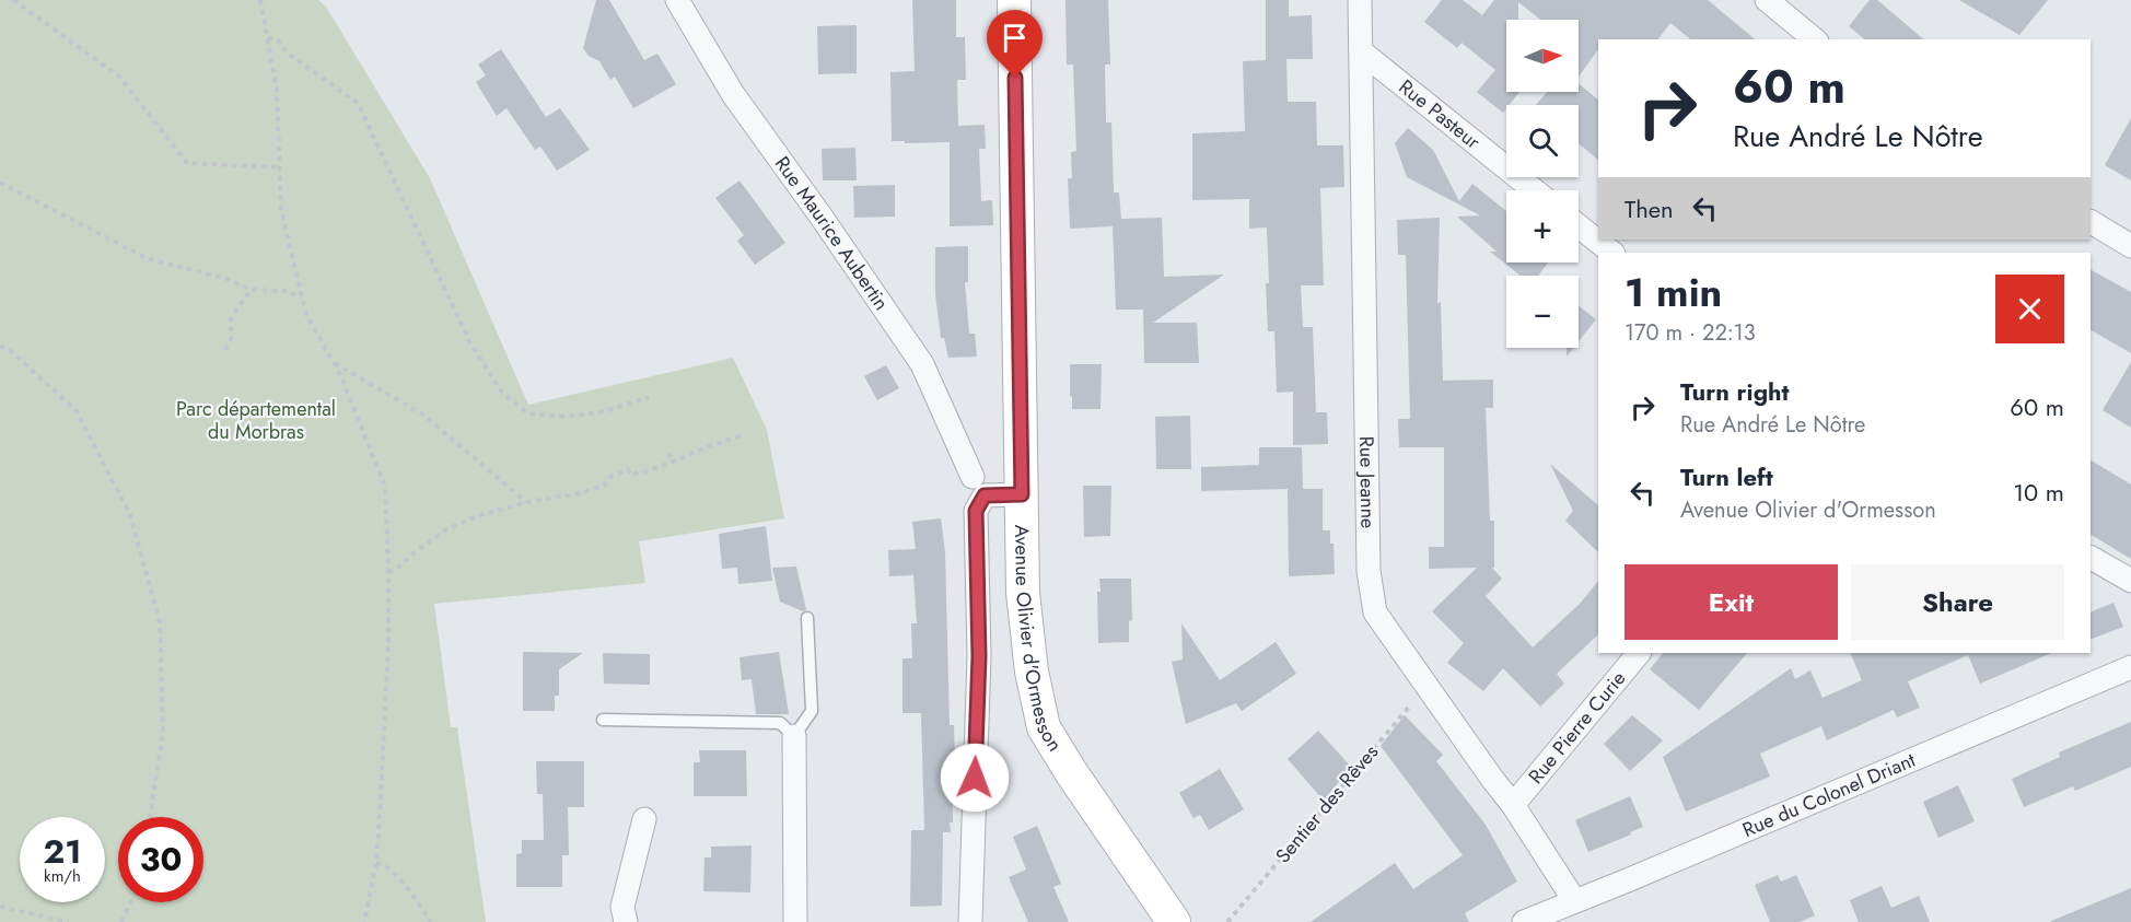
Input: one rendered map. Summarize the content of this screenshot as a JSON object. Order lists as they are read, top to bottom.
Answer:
{
  "streets": {
    "main road": ["Avenue Olivier d'Ormesson"],
    "street": [
      "Rue Pasteur",
      "Rue Maurice Aubertin",
      "Rue Jeanne",
      "Rue Pierre Curie",
      "Rue du Colonel Driant"
    ],
    "path": ["Sentier des Rêves"]
  },
  "crossings": [
    ["Rue Pasteur", "Rue Jeanne"],
    ["Rue Jeanne", "Rue Pierre Curie"],
    ["Rue Jeanne", "Rue du Colonel Driant"],
    ["Rue Jeanne", "Sentier des Rêves"]
  ],
  "parks": ["Parc départemental du Morbras"],
  "north": "right",
  "page": {
    "map_buttons": ["+", "−"],
    "turn": ["60 m", "Rue André Le Nôtre"],
    "then": "Then",
    "heading": ["1 min", "170 m · 22:13"],
    "list": [
      {
        "name": "Turn right",
        "note": "Rue André Le Nôtre",
        "value": "60 m"
      },
      {
        "name": "Turn left",
        "note": "Avenue Olivier d'Ormesson",
        "value": "10 m"
      }
    ],
    "buttons": ["Exit", "Share"],
    "speed": "21 km/h",
    "limit": "30"
  }
}
